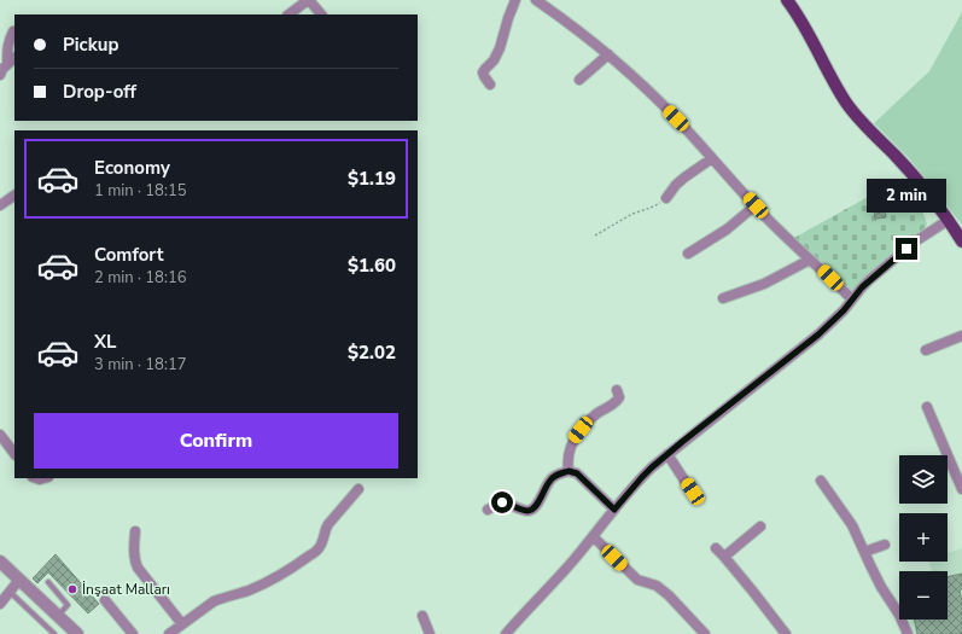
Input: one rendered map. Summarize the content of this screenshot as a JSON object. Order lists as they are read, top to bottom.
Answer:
{
  "places": ["İnşaat Malları"],
  "page": {
    "banner": ["Pickup", "Drop-off"],
    "list": [
      {
        "name": "Economy",
        "note": "1 min · 18:15",
        "value": "$1.19"
      },
      {
        "name": "Comfort",
        "note": "2 min · 18:16",
        "value": "$1.60"
      },
      {
        "name": "XL",
        "note": "3 min · 18:17",
        "value": "$2.02"
      }
    ],
    "bubble": "2 min",
    "buttons": "Confirm",
    "map_buttons": ["+", "−"]
  }
}
